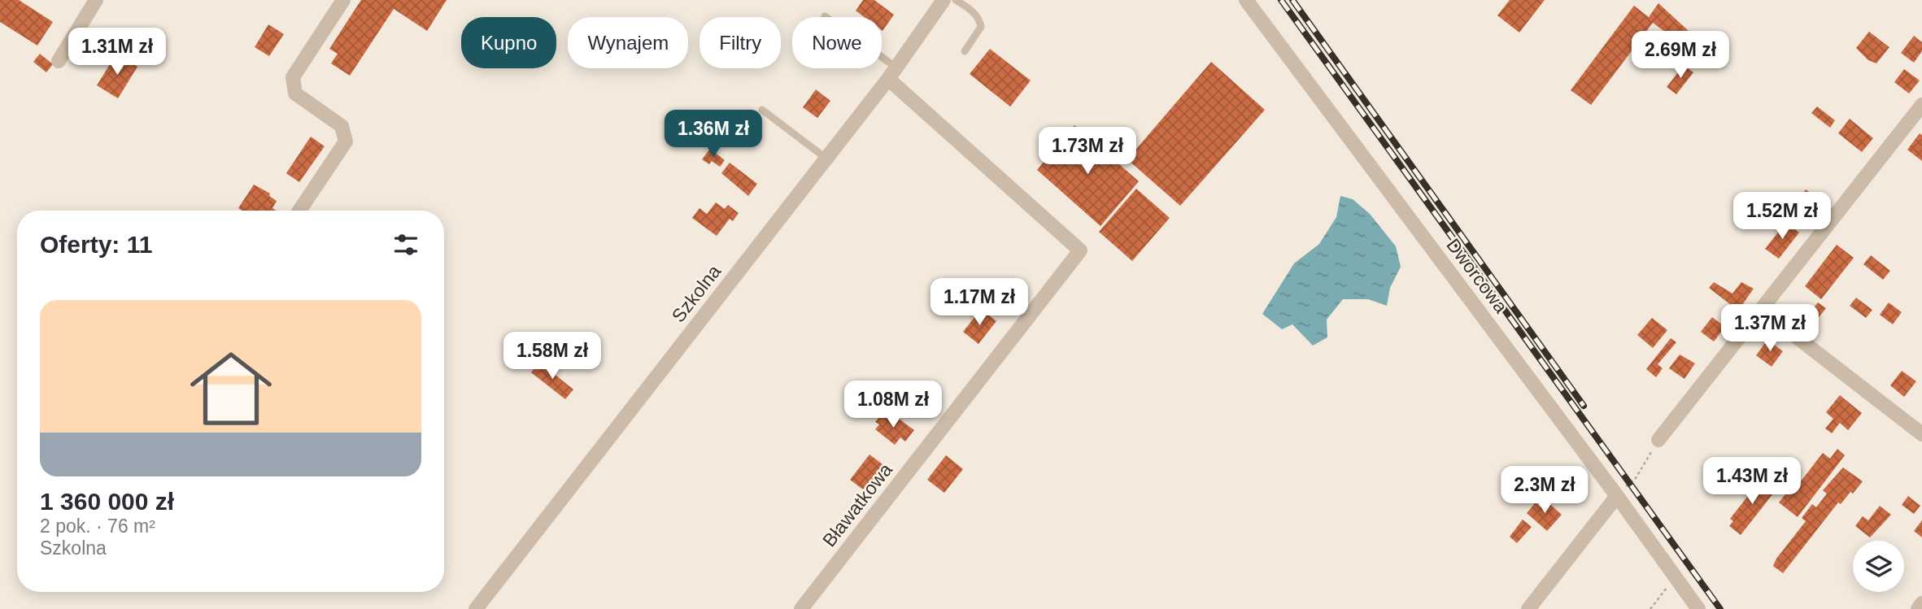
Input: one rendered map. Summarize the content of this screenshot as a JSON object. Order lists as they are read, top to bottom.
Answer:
{
  "streets": {
    "street": ["Dworcowa", "Szkolna", "Bławatkowa"]
  },
  "crossings": [
    ["Szkolna", "Bławatkowa"]
  ],
  "page": {
    "chip": [
      "Kupno",
      "Wynajem",
      "Filtry",
      "Nowe"
    ],
    "price": [
      "1.31M zł",
      "2.69M zł",
      "1.36M zł",
      "1.73M zł",
      "1.52M zł",
      "1.17M zł",
      "1.37M zł",
      "1.58M zł",
      "1.08M zł",
      "1.43M zł",
      "2.3M zł"
    ],
    "heading": "Oferty: 11",
    "list": [
      {
        "name": "1 360 000 zł",
        "note": "2 pok. · 76 m² · Szkolna"
      }
    ]
  }
}
